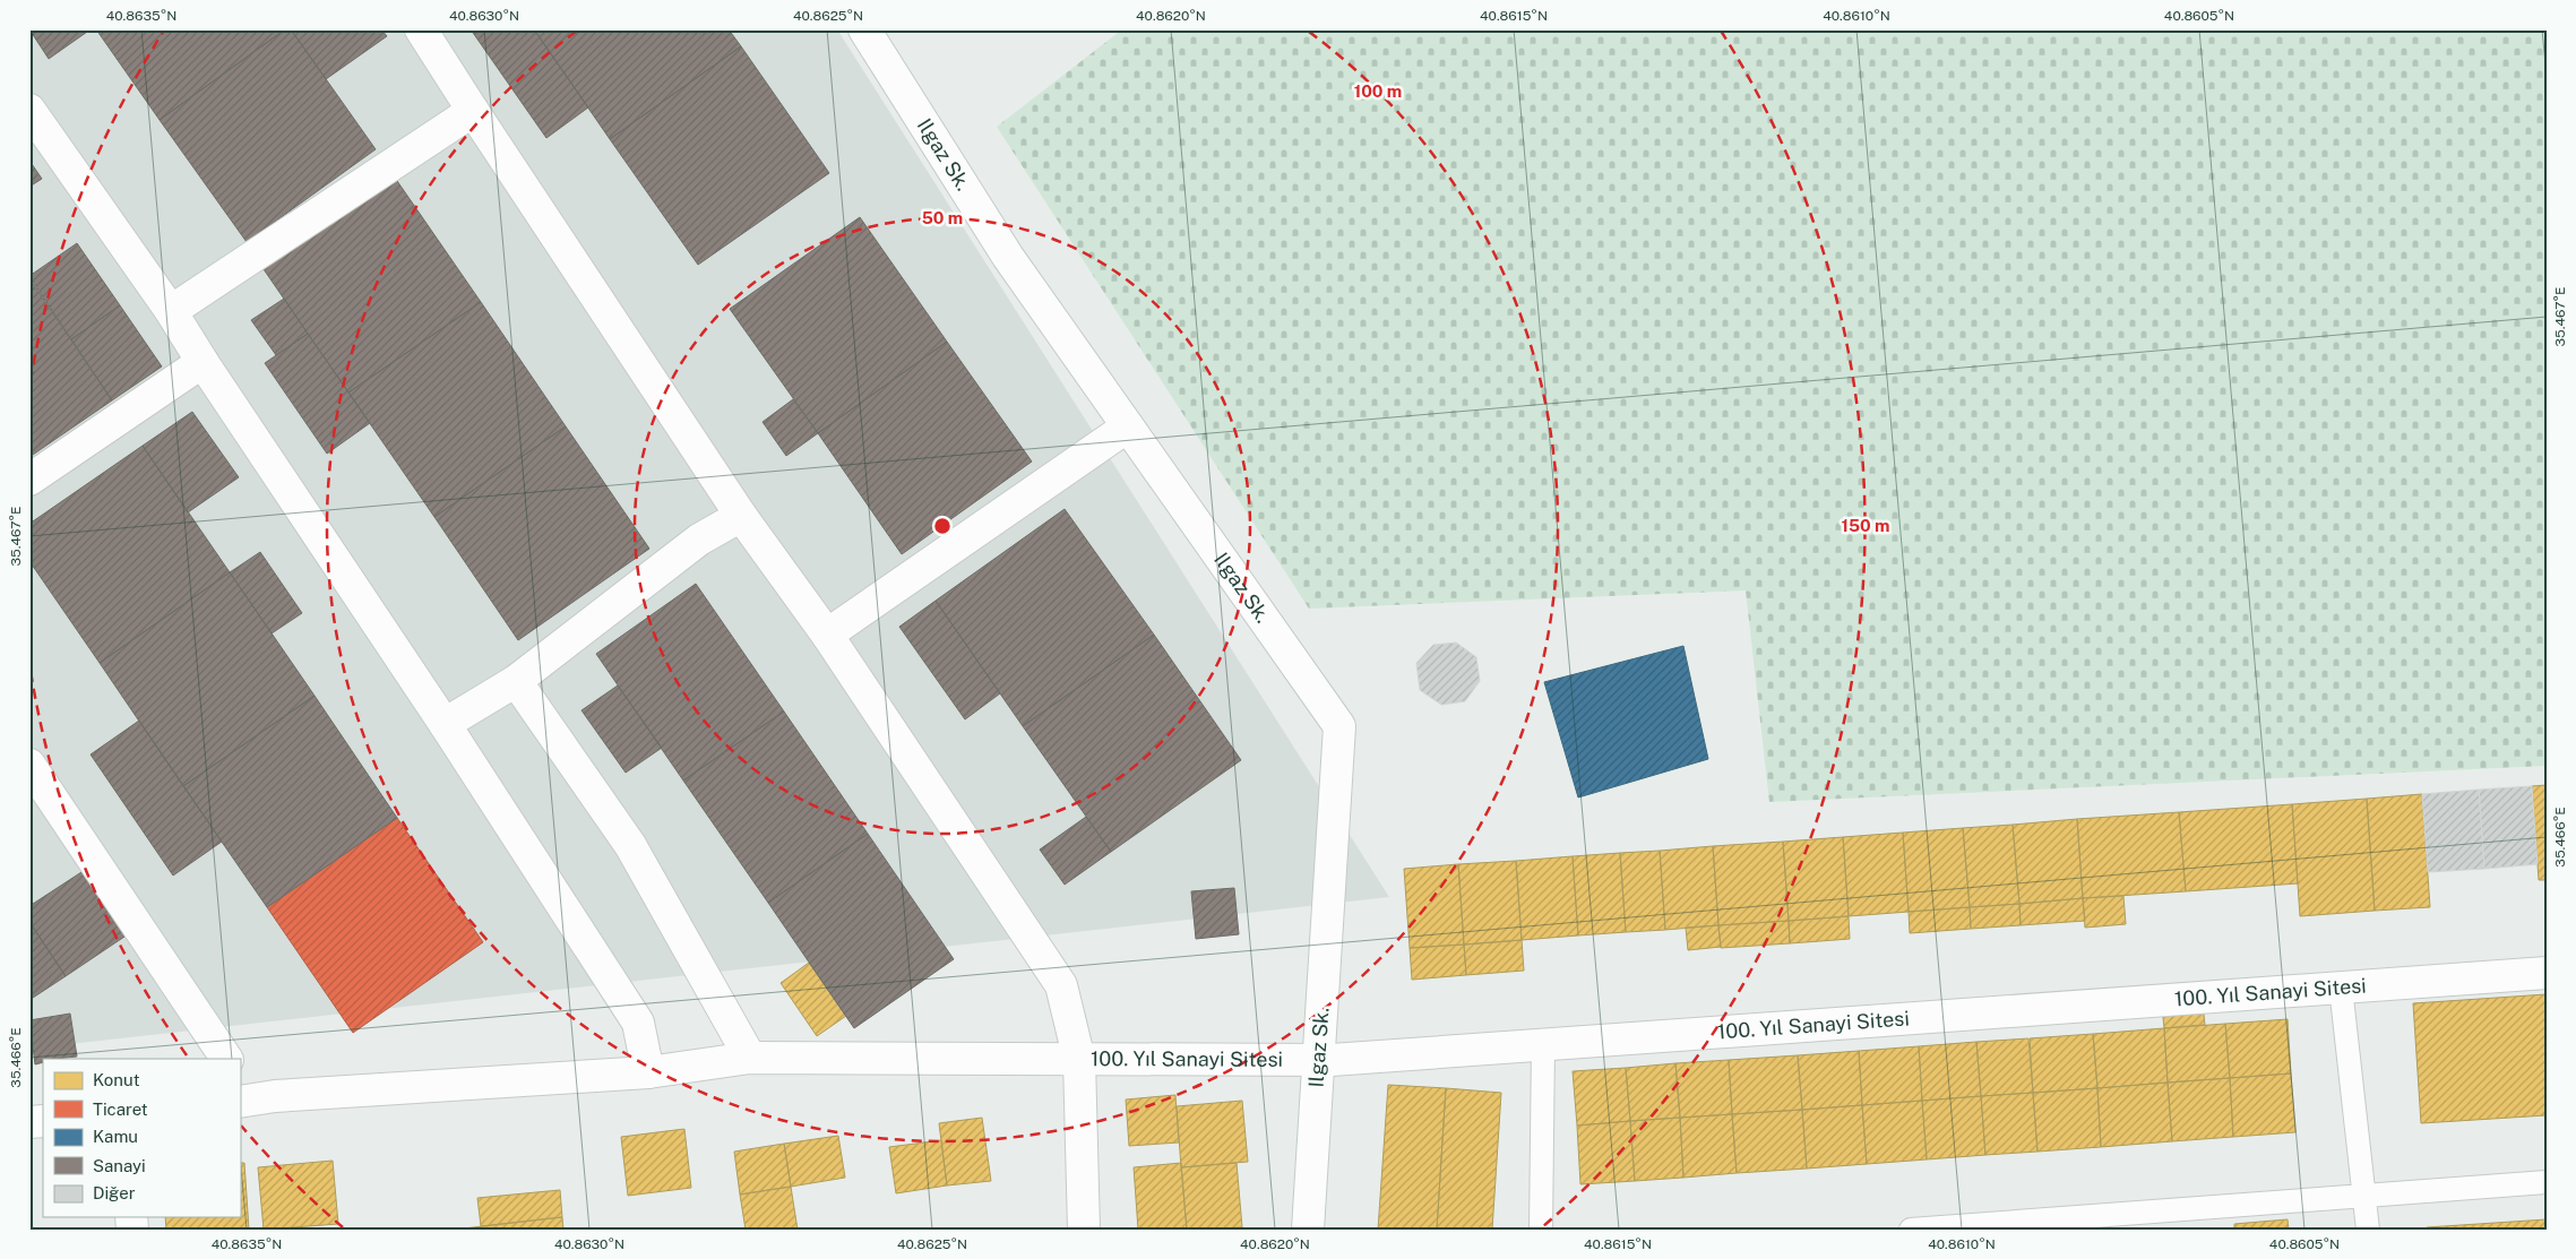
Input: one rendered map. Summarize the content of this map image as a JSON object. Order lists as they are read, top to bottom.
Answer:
{
  "streets": {
    "street": ["Ilgaz Sk.", "100. Yıl Sanayi Sitesi"]
  },
  "crossings": [
    ["Ilgaz Sk.", "100. Yıl Sanayi Sitesi"]
  ],
  "legend": [
    "Konut",
    "Ticaret",
    "Kamu",
    "Sanayi",
    "Diğer"
  ],
  "coordinates": [
    "40.8635°N",
    "40.8630°N",
    "40.8625°N",
    "40.8620°N",
    "40.8615°N",
    "40.8610°N",
    "40.8605°N",
    "35.467°E",
    "35.466°E"
  ],
  "rings": ["100 m", "50 m", "150 m"]
}
